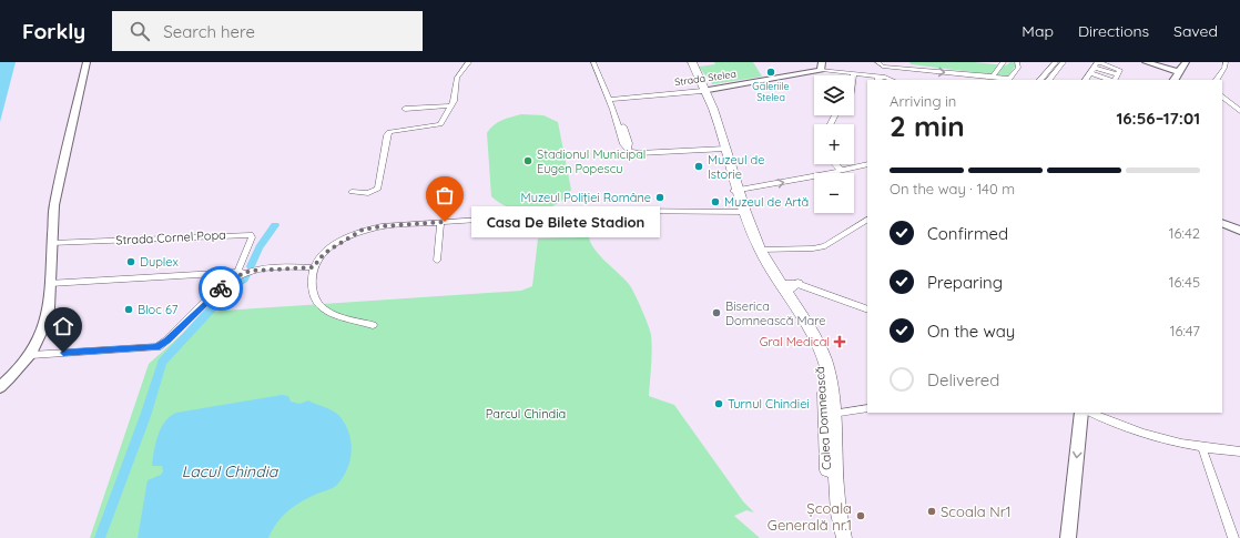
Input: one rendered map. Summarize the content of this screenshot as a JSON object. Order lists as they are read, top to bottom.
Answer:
{
  "streets": {
    "main road": ["Strada Stelea", "Calea Domnească"],
    "street": ["Strada Cornel Popa"]
  },
  "crossings": [
    ["Strada Stelea", "Calea Domnească"]
  ],
  "water": ["Lacul Chindia"],
  "parks": ["Parcul Chindia"],
  "places": {
    "other": [
      "Galeriile Stelea",
      "Stadionul Municipal Eugen Popescu",
      "Muzeul de Istorie",
      "Muzeul Poliției Române",
      "Muzeul de Artă",
      "Casa De Bilete Stadion",
      "Duplex",
      "Bloc 67",
      "Biserica Domnească Mare",
      "Turnul Chindiei",
      "Scoala Nr1",
      "Școala Generală nr.1"
    ],
    "health": ["Gral Medical"]
  },
  "page": {
    "header": "Forkly",
    "search": "Search here",
    "nav": ["Map", "Directions", "Saved"],
    "map_buttons": ["+", "−"],
    "heading": ["2 min", "Arriving in", "16:56–17:01"],
    "bar": "On the way · 140 m",
    "bubble": "Casa De Bilete Stadion",
    "list": [
      ["Confirmed", "16:42"],
      ["Preparing", "16:45"],
      ["On the way", "16:47"],
      "Delivered"
    ]
  }
}
